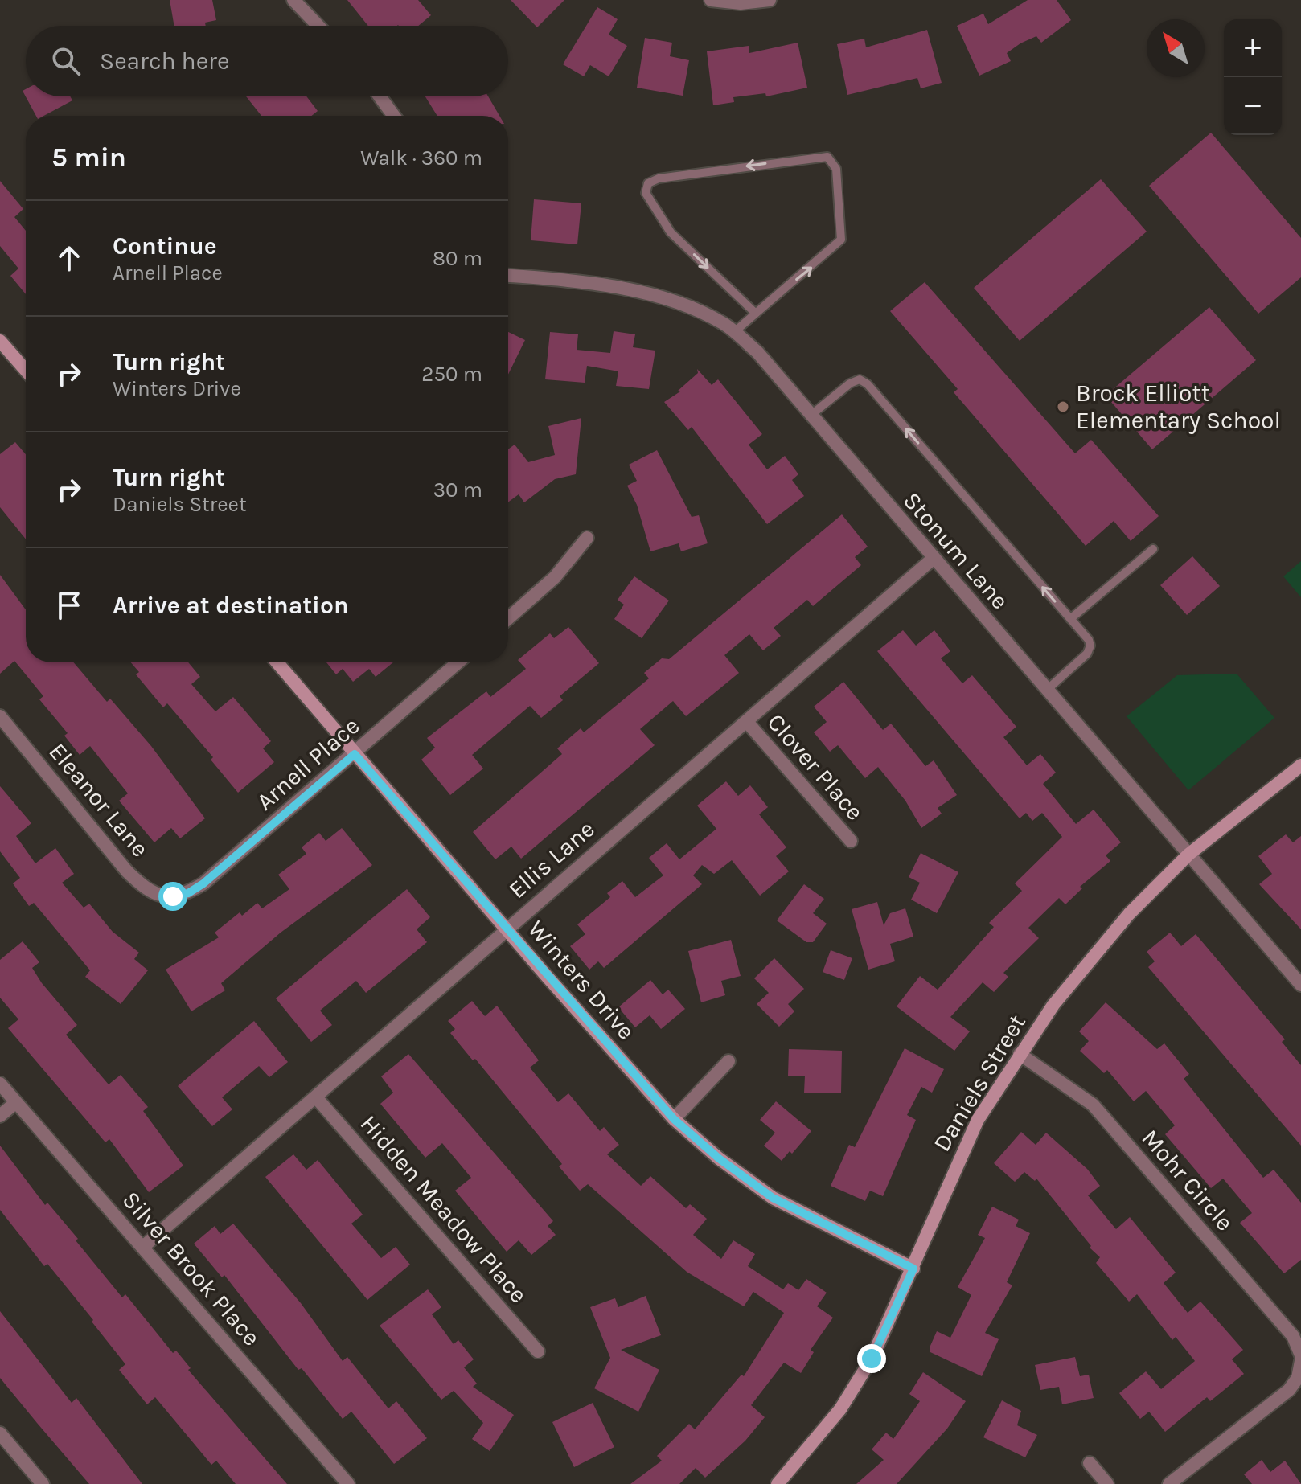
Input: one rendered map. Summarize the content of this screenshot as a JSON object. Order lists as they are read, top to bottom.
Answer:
{
  "streets": {
    "street": [
      "Stonum Lane",
      "Arnell Place",
      "Clover Place",
      "Eleanor Lane",
      "Ellis Lane",
      "Winters Drive",
      "Daniels Street",
      "Mohr Circle",
      "Hidden Meadow Place",
      "Silver Brook Place"
    ]
  },
  "crossings": [
    ["Stonum Lane", "Ellis Lane"],
    ["Stonum Lane", "Daniels Street"],
    ["Arnell Place", "Eleanor Lane"],
    ["Arnell Place", "Winters Drive"],
    ["Clover Place", "Ellis Lane"],
    ["Ellis Lane", "Winters Drive"],
    ["Ellis Lane", "Hidden Meadow Place"],
    ["Ellis Lane", "Silver Brook Place"],
    ["Winters Drive", "Daniels Street"],
    ["Daniels Street", "Mohr Circle"]
  ],
  "places": ["Brock Elliott Elementary School"],
  "north": "top left",
  "page": {
    "map_buttons": ["+", "−"],
    "search": "Search here",
    "heading": ["5 min", "Walk · 360 m"],
    "list": [
      ["Continue", "Arnell Place", "80 m"],
      ["Turn right", "Winters Drive", "250 m"],
      ["Turn right", "Daniels Street", "30 m"],
      "Arrive at destination"
    ]
  }
}
